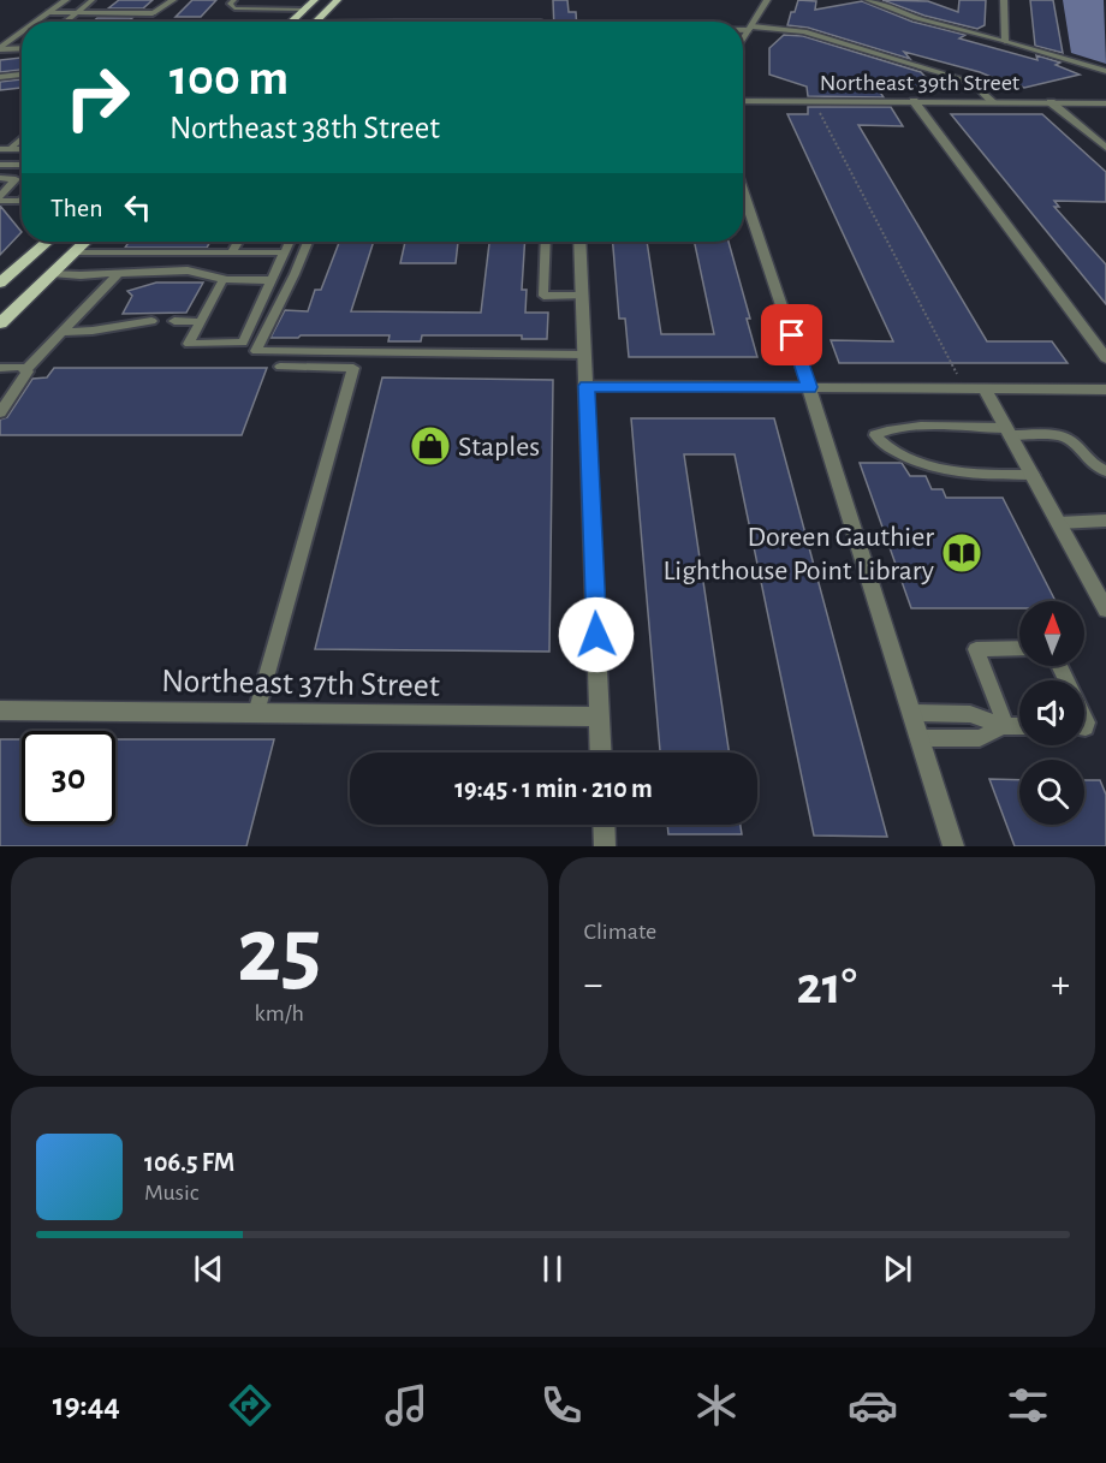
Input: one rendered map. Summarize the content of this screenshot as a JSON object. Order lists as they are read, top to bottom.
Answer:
{
  "streets": {
    "street": ["Northeast 39th Street", "Northeast 37th Street"]
  },
  "places": {
    "shop": ["Staples"],
    "library": ["Doreen Gauthier Lighthouse Point Library"]
  },
  "north": "top",
  "page": {
    "turn": ["100 m", "Northeast 38th Street"],
    "then": "Then",
    "limit": "30",
    "trip": "19:45 · 1 min · 210 m",
    "tile": [
      ["25", "km/h"],
      "Climate"
    ],
    "heat": ["−", "21°", "+"],
    "song": ["106.5 FM", "Music"],
    "tabs": "19:44"
  }
}
